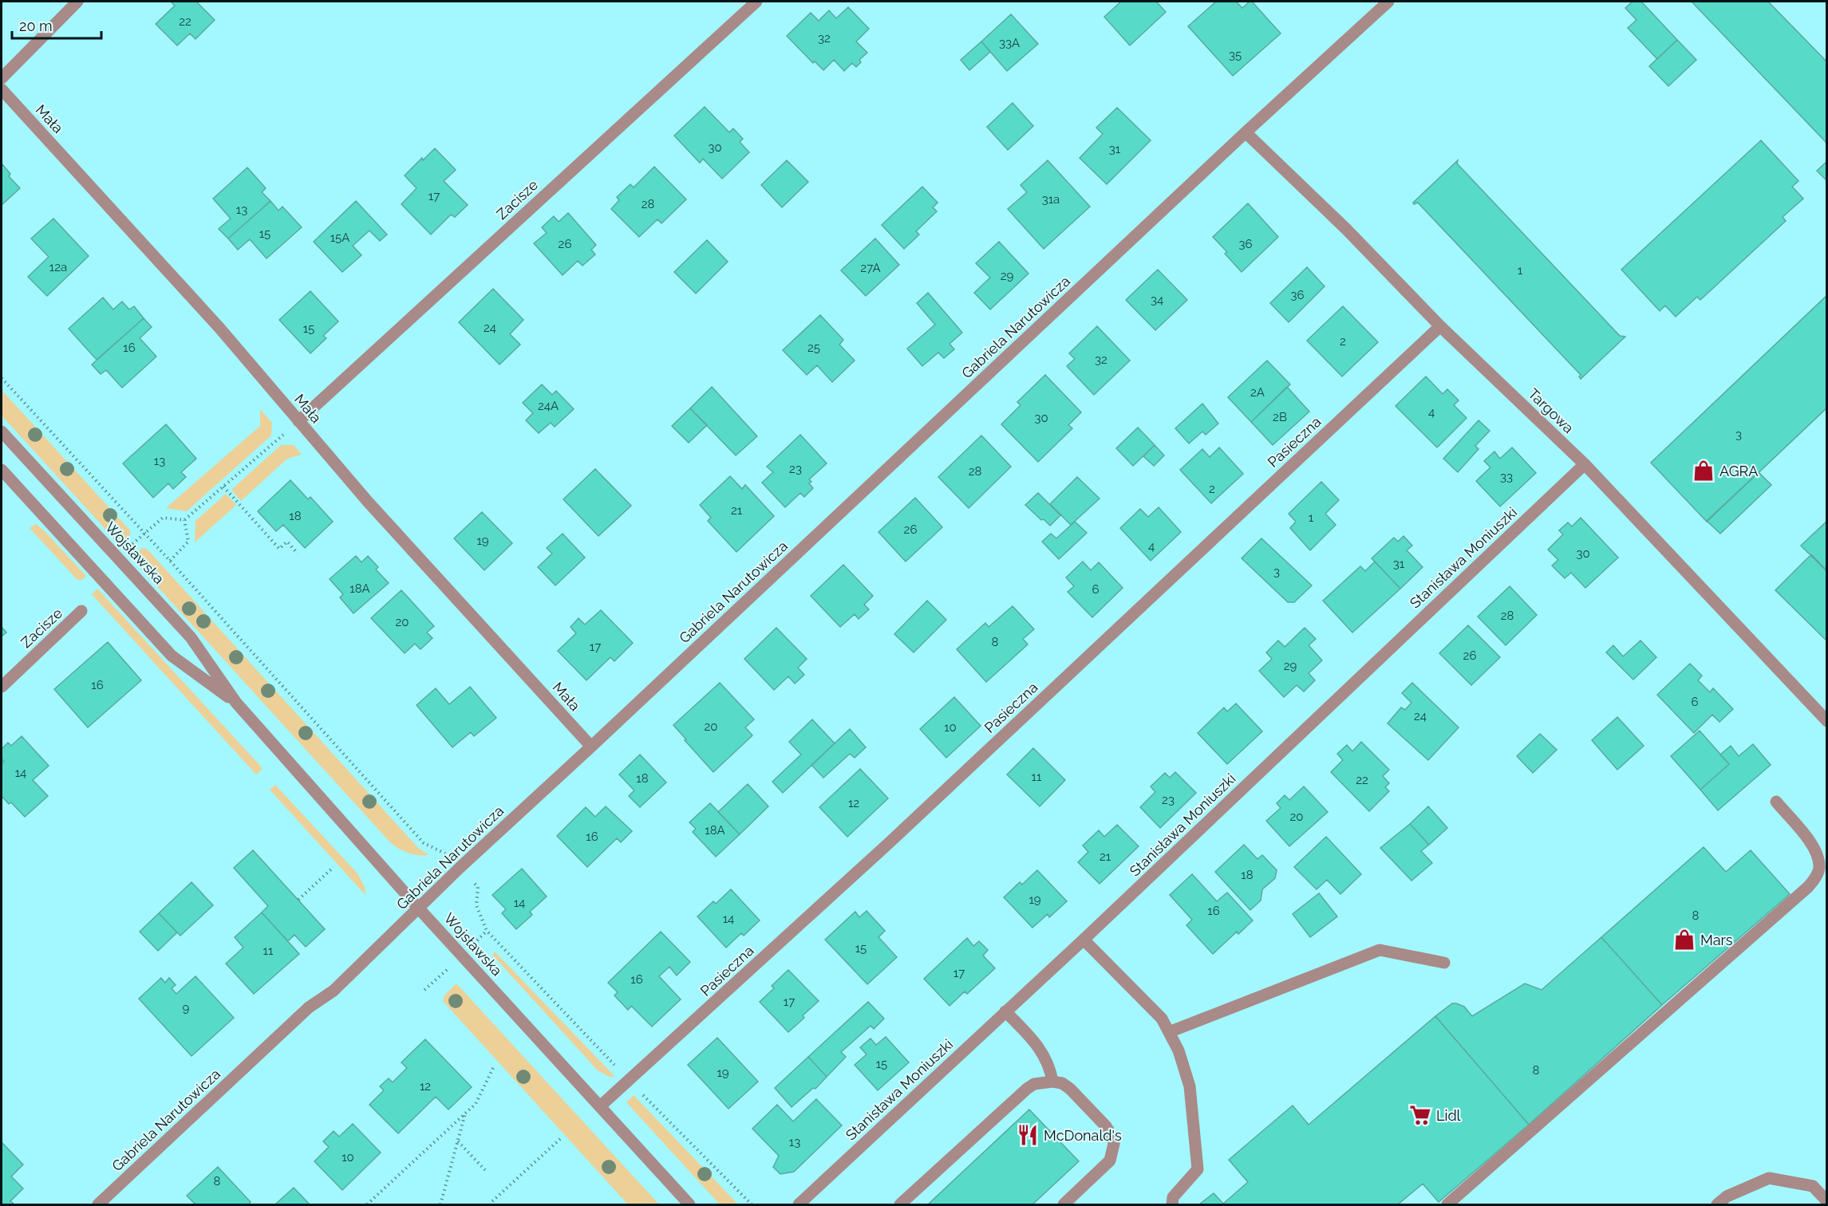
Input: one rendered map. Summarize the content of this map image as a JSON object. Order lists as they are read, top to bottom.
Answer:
{
  "streets": {
    "street": [
      "Mała",
      "Zacisze",
      "Gabriela Narutowicza",
      "Targowa",
      "Pasieczna",
      "Wojsławska",
      "Stanisława Moniuszki"
    ]
  },
  "crossings": [
    ["Mała", "Zacisze"],
    ["Mała", "Gabriela Narutowicza"],
    ["Gabriela Narutowicza", "Targowa"],
    ["Gabriela Narutowicza", "Wojsławska"],
    ["Targowa", "Pasieczna"],
    ["Targowa", "Stanisława Moniuszki"],
    ["Pasieczna", "Wojsławska"]
  ],
  "places": {
    "shop": ["AGRA", "Mars"],
    "supermarket": ["Lidl"],
    "restaurant": ["McDonald's"]
  },
  "house_numbers": [
    "22",
    "32",
    "33A",
    "35",
    "30",
    "31",
    "17",
    "31a",
    "28",
    "13",
    "15",
    "15A",
    "26",
    "36",
    "12a",
    "27A",
    "1",
    "29",
    "36",
    "34",
    "24",
    "15",
    "2",
    "16",
    "25",
    "32",
    "2A",
    "24A",
    "4",
    "2B",
    "30",
    "3",
    "13",
    "23",
    "28",
    "33",
    "2",
    "21",
    "18",
    "1",
    "26",
    "19",
    "4",
    "30",
    "31",
    "3",
    "18A",
    "6",
    "28",
    "20",
    "8",
    "17",
    "26",
    "29",
    "16",
    "6",
    "24",
    "20",
    "10",
    "14",
    "11",
    "18",
    "22",
    "23",
    "12",
    "20",
    "18A",
    "16",
    "21",
    "18",
    "19",
    "14",
    "16",
    "8",
    "14",
    "15",
    "11",
    "17",
    "16",
    "17",
    "9",
    "15",
    "8",
    "19",
    "12",
    "13",
    "10",
    "8"
  ],
  "scale_bar": "20 m"
}
